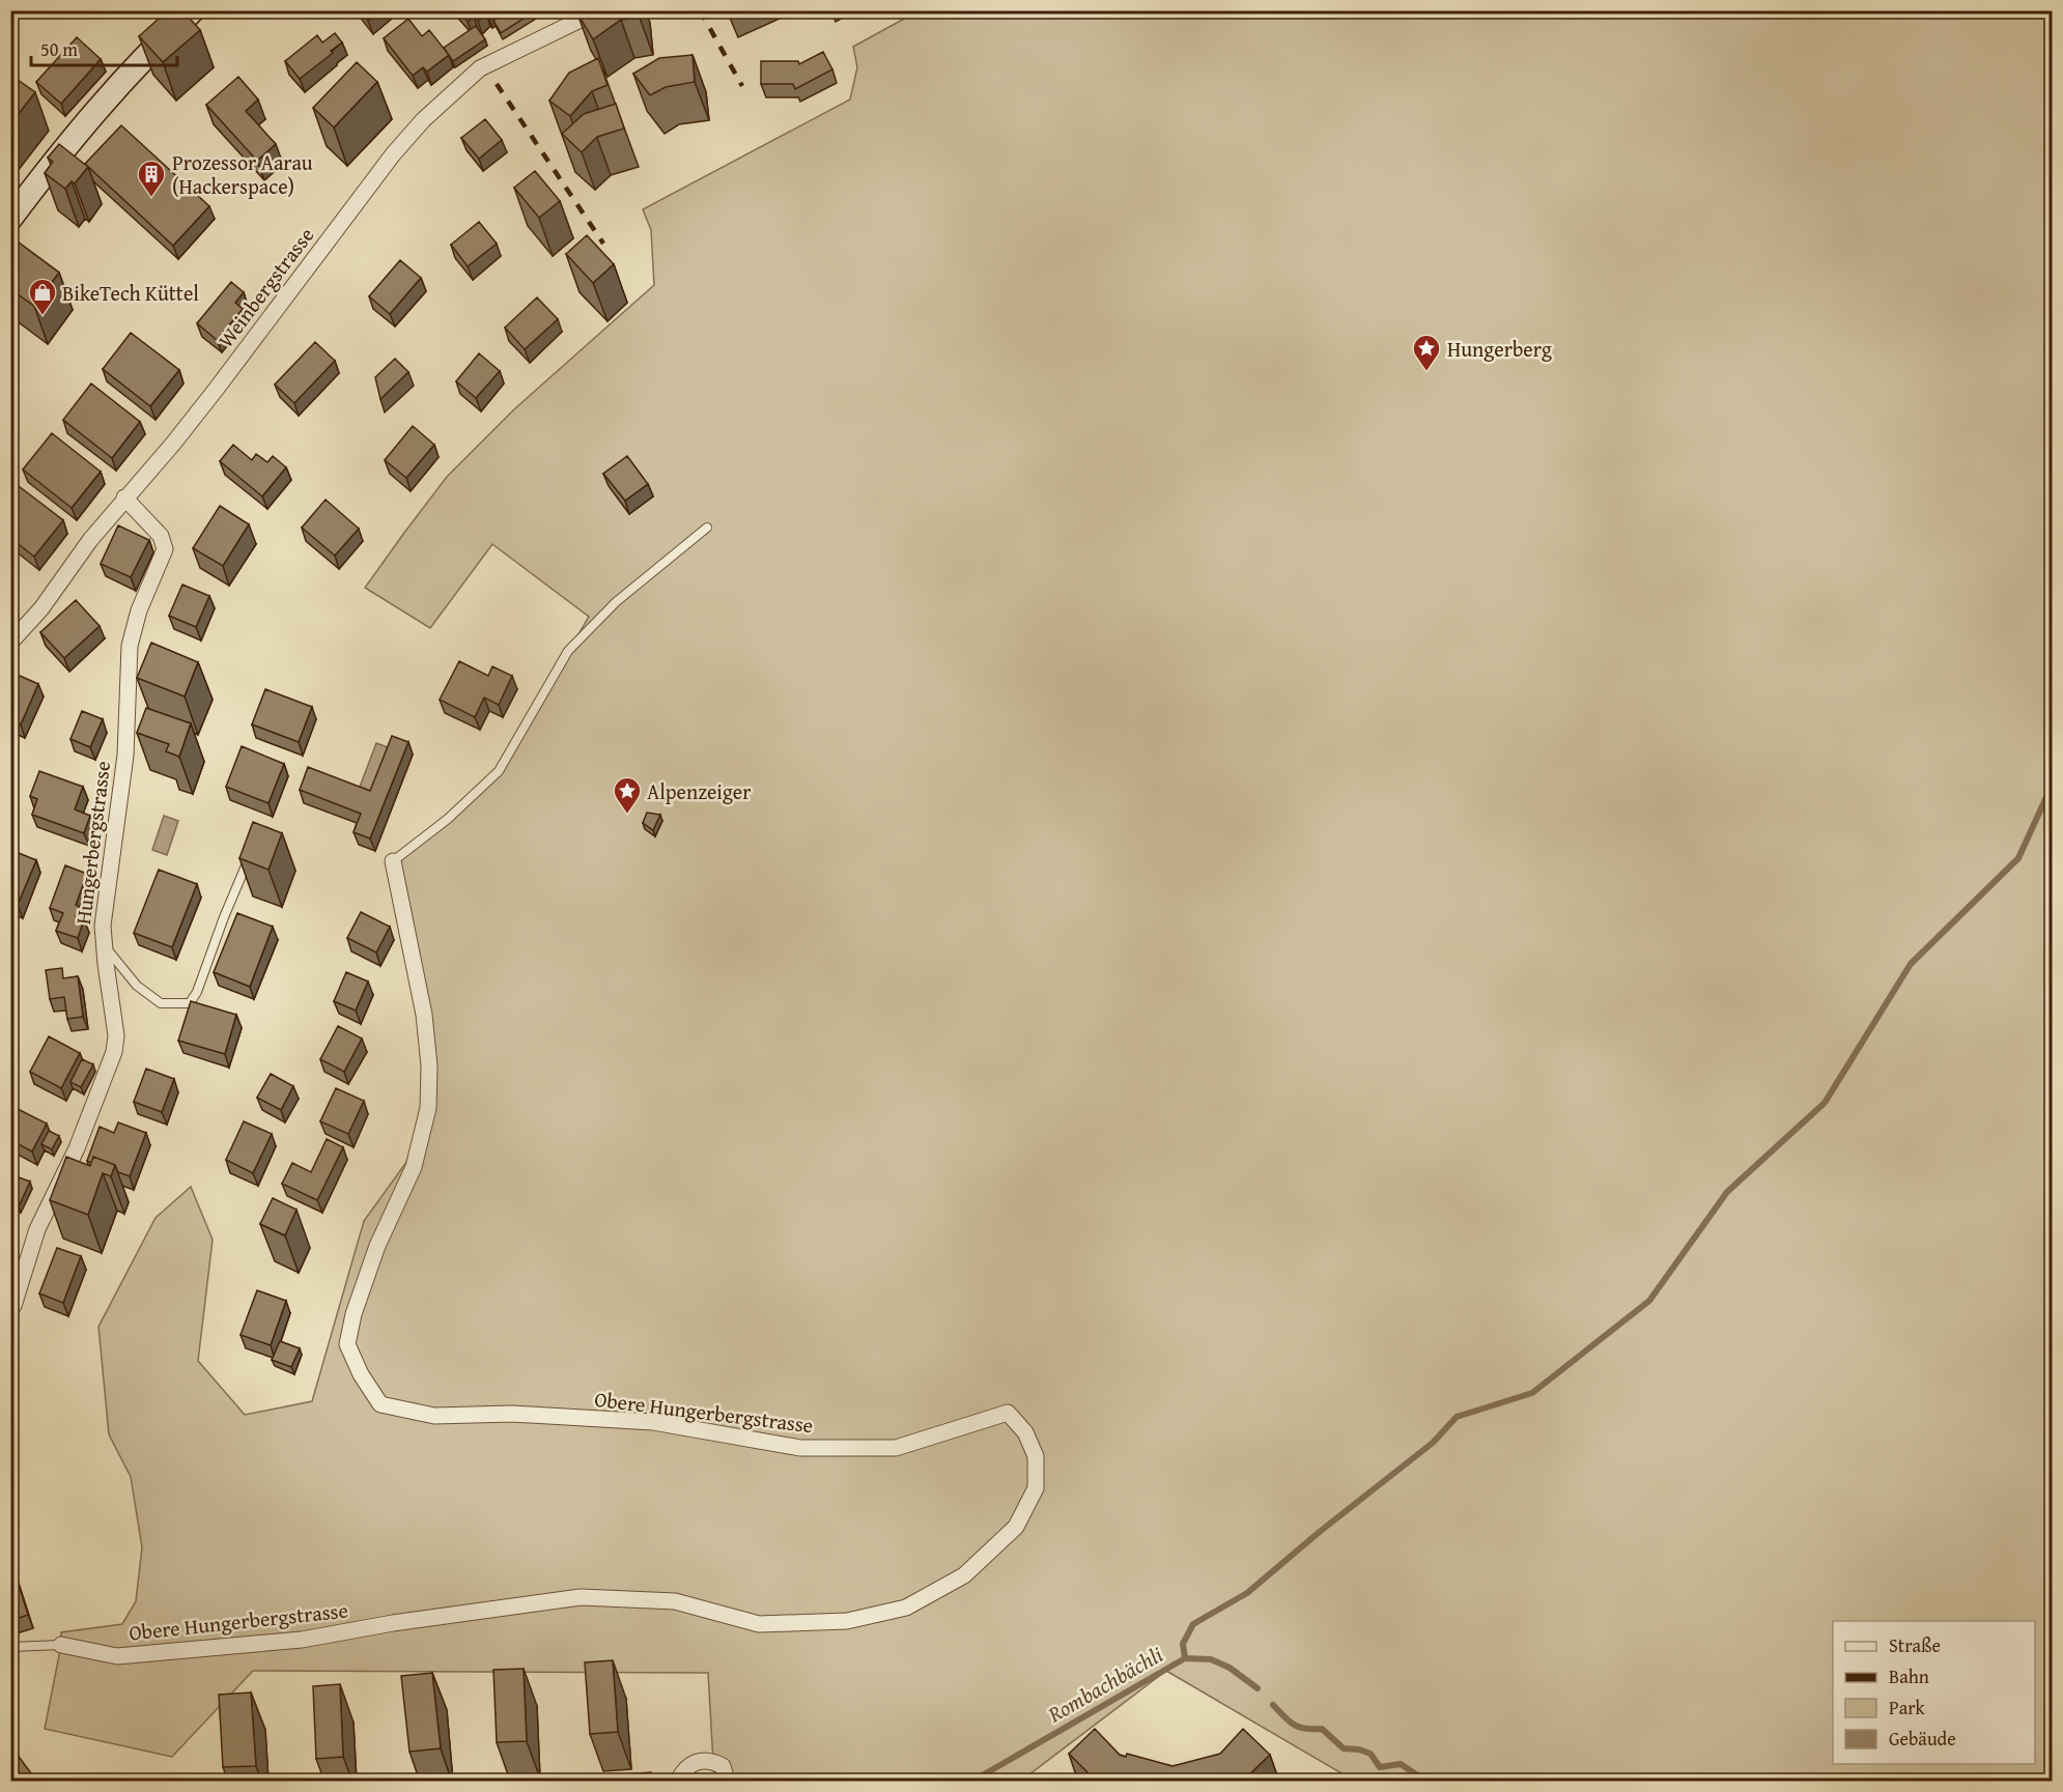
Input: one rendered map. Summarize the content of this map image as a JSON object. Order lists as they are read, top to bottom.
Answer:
{
  "streets": {
    "street": ["Weinbergstrasse", "Hungerbergstrasse", "Obere Hungerbergstrasse"]
  },
  "crossings": [
    ["Weinbergstrasse", "Hungerbergstrasse"]
  ],
  "water": ["Rombachbächli"],
  "places": {
    "building": ["Prozessor Aarau (Hackerspace)"],
    "shop": ["BikeTech Küttel"],
    "place": ["Hungerberg", "Alpenzeiger"]
  },
  "legend": [
    "Straße",
    "Bahn",
    "Park",
    "Gebäude"
  ],
  "scale_bar": "50 m"
}
